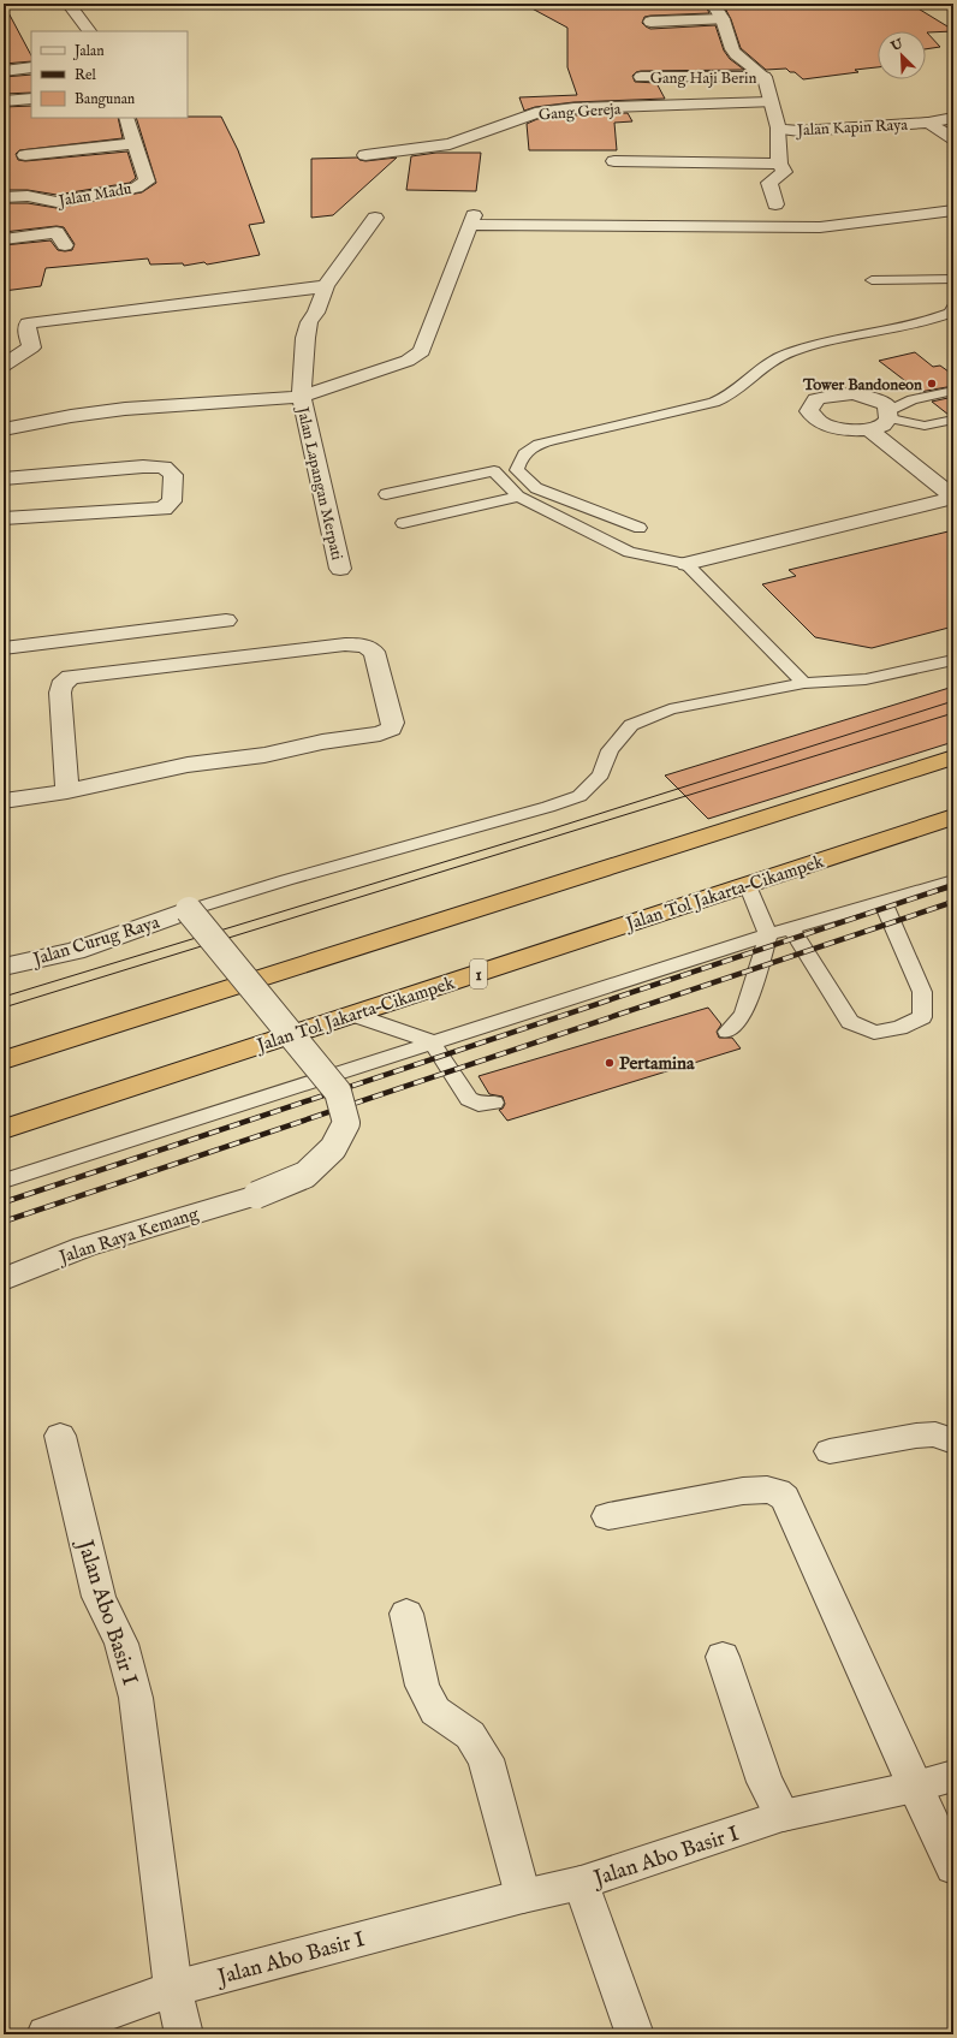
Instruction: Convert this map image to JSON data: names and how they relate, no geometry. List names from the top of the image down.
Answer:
{
  "streets": {
    "highway": ["Jalan Tol Jakarta–Cikampek", "1"],
    "street": [
      "Gang Haji Berin",
      "Gang Gereja",
      "Jalan Kapin Raya",
      "Jalan Madu",
      "Jalan Lapangan Merpati",
      "Jalan Curug Raya",
      "Jalan Raya Kemang",
      "Jalan Abo Basir I"
    ]
  },
  "crossings": [
    ["Gang Haji Berin", "Jalan Kapin Raya"],
    ["Gang Gereja", "Jalan Kapin Raya"],
    ["Jalan Curug Raya", "Jalan Raya Kemang"]
  ],
  "places": ["Tower Bandoneon", "Pertamina"],
  "legend": ["Jalan", "Rel", "Bangunan"],
  "north": "top left"
}
